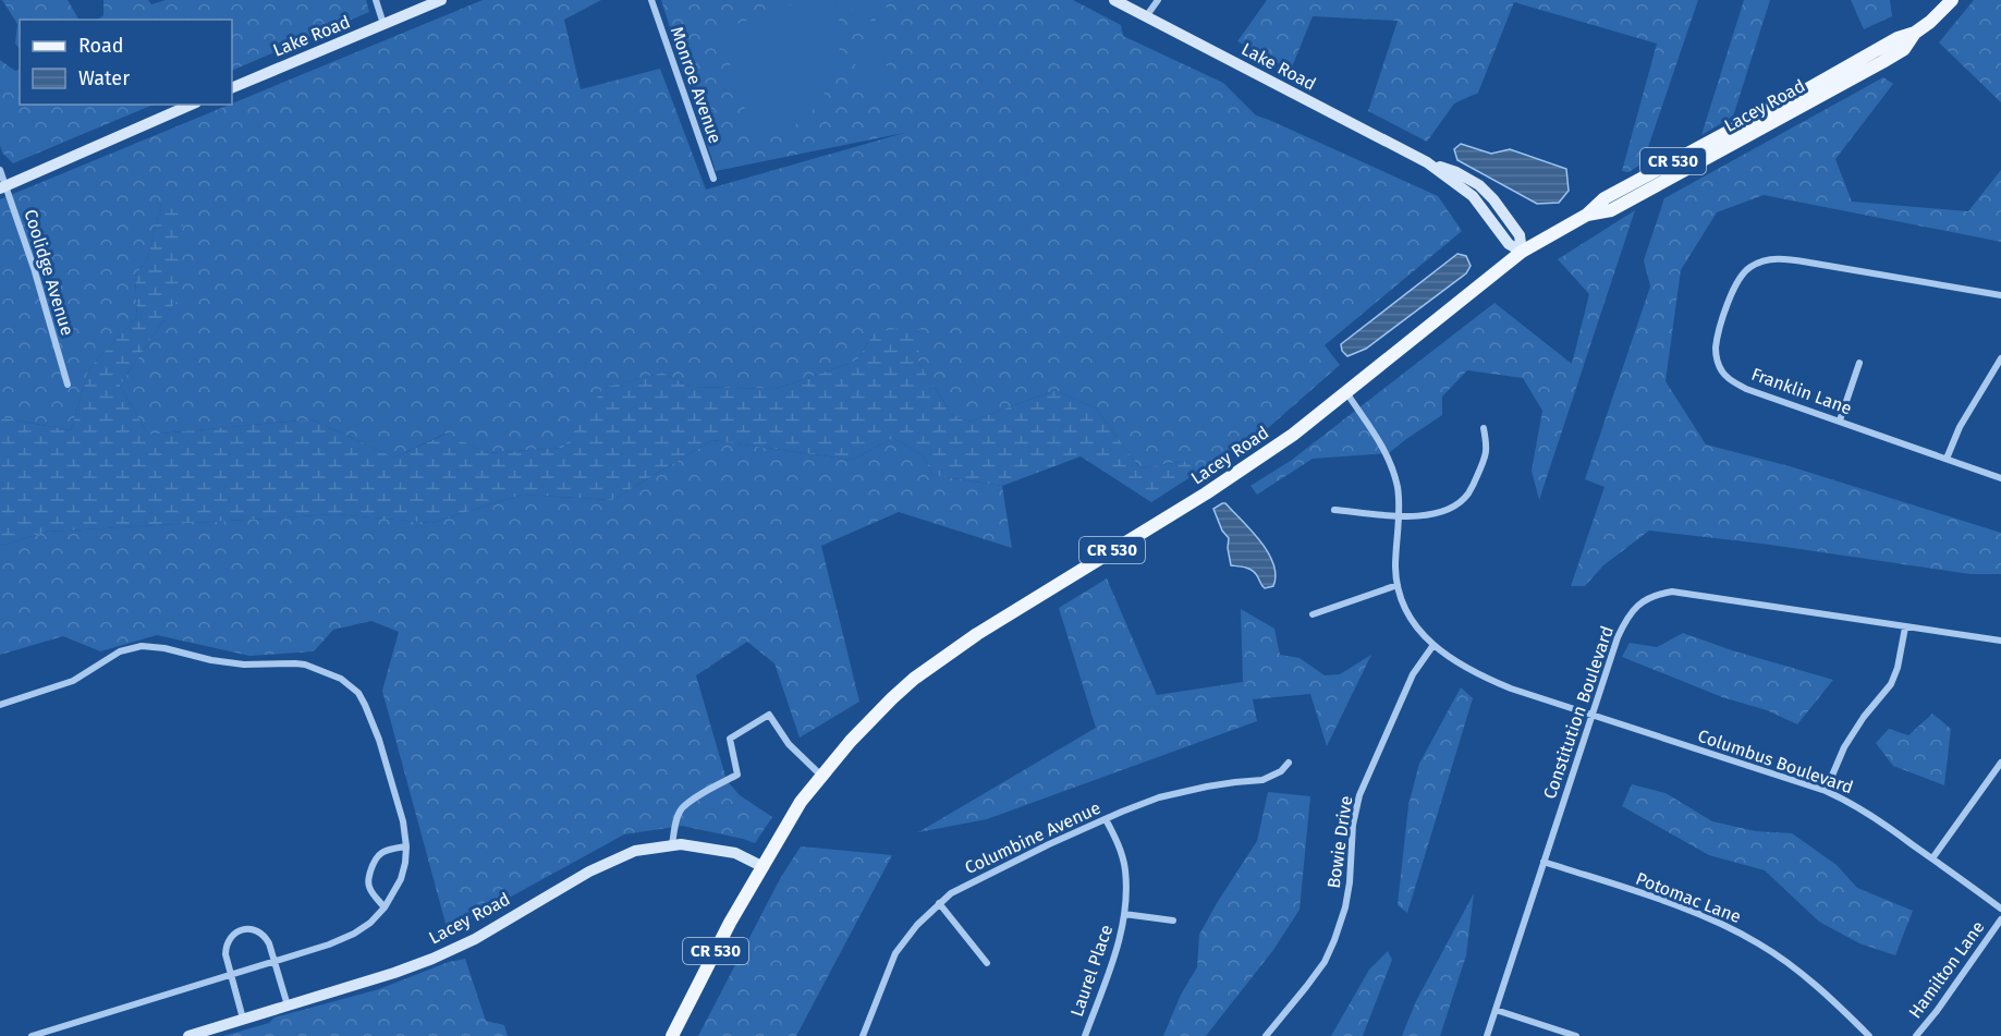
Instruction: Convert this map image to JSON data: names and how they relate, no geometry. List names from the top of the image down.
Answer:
{
  "streets": {
    "main road": ["Lacey Road", "CR 530"],
    "street": [
      "Lake Road",
      "Monroe Avenue",
      "Coolidge Avenue",
      "Franklin Lane",
      "Constitution Boulevard",
      "Columbus Boulevard",
      "Columbine Avenue",
      "Bowie Drive",
      "Potomac Lane",
      "Hamilton Lane",
      "Laurel Place"
    ]
  },
  "crossings": [
    ["Lake Road", "Lacey Road"],
    ["Lacey Road", "CR 530"],
    ["Lacey Road", "Columbus Boulevard"],
    ["Constitution Boulevard", "Columbus Boulevard"],
    ["Constitution Boulevard", "Potomac Lane"],
    ["Columbus Boulevard", "Bowie Drive"],
    ["Columbine Avenue", "Laurel Place"]
  ],
  "legend": ["Road", "Water"]
}
